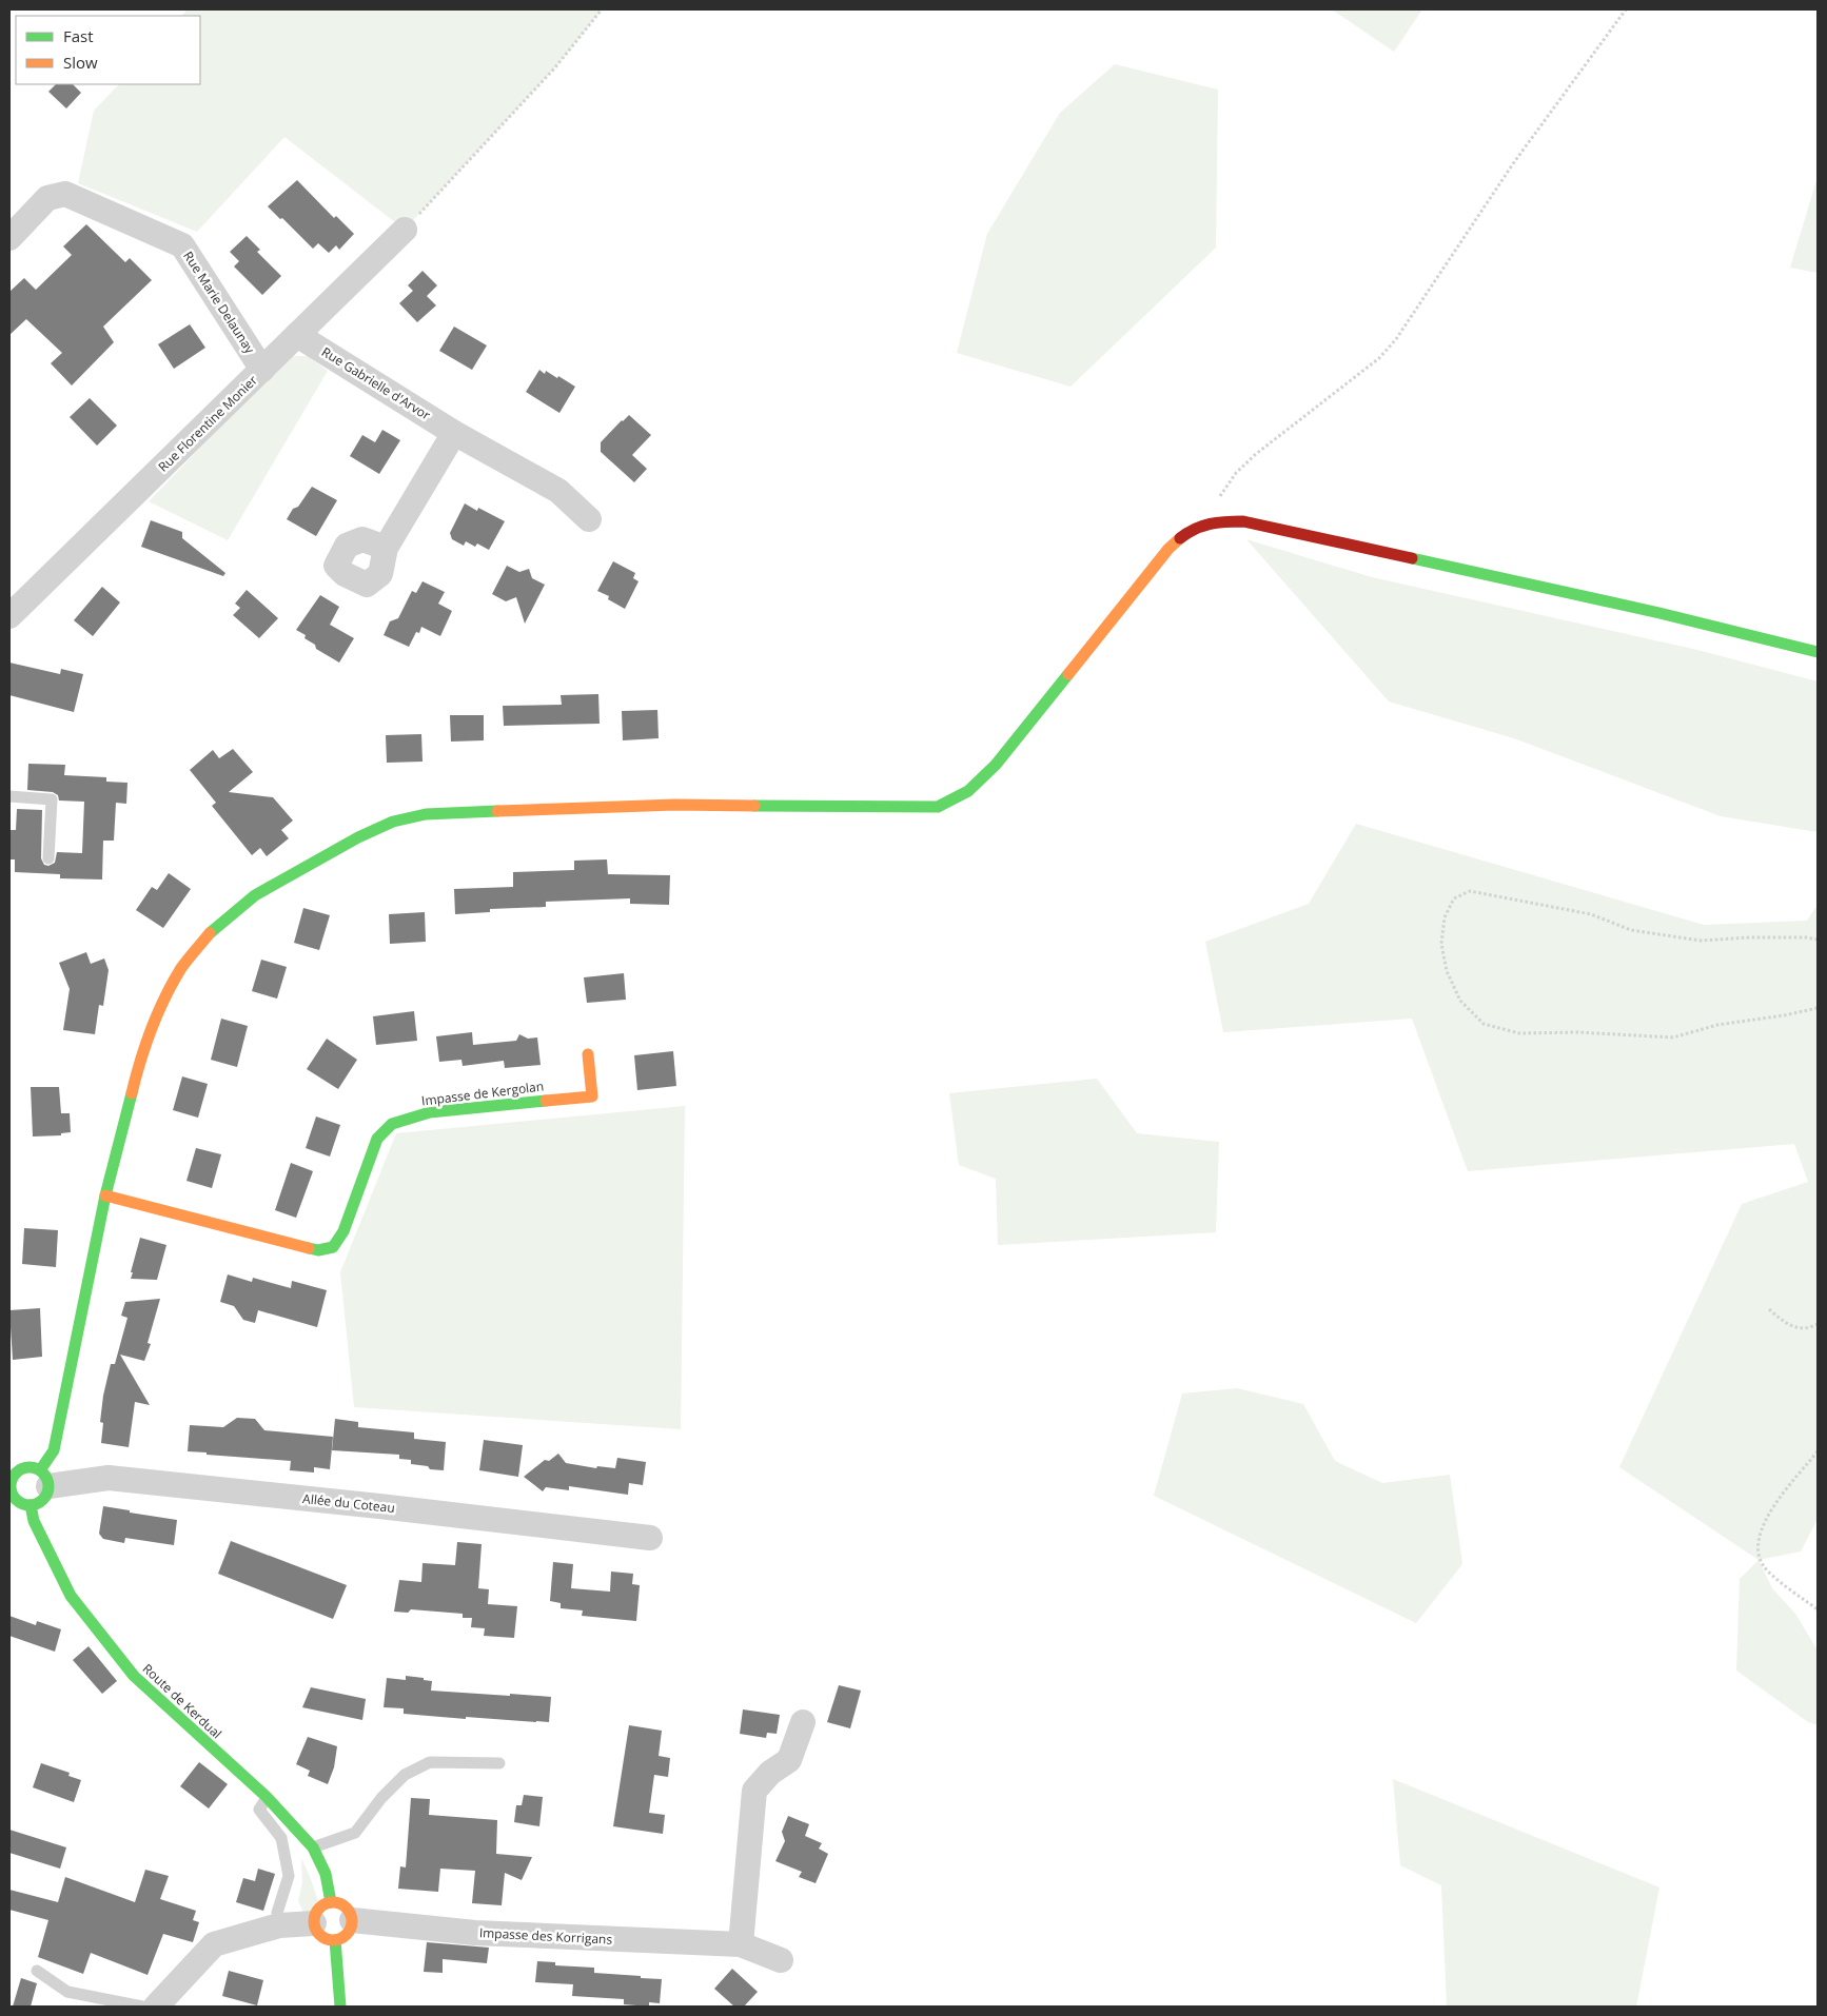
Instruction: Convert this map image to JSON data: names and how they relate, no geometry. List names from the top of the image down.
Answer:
{
  "streets": {
    "street": [
      "Rue Marie Delaunay",
      "Rue Gabrielle d'Arvor",
      "Rue Florentine Monier",
      "Impasse de Kergolan",
      "Allée du Coteau",
      "Route de Kerdual",
      "Impasse des Korrigans"
    ]
  },
  "crossings": [
    ["Rue Marie Delaunay", "Rue Florentine Monier"],
    ["Rue Gabrielle d'Arvor", "Rue Florentine Monier"],
    ["Allée du Coteau", "Route de Kerdual"],
    ["Route de Kerdual", "Impasse des Korrigans"]
  ],
  "legend": ["Fast", "Slow"]
}
